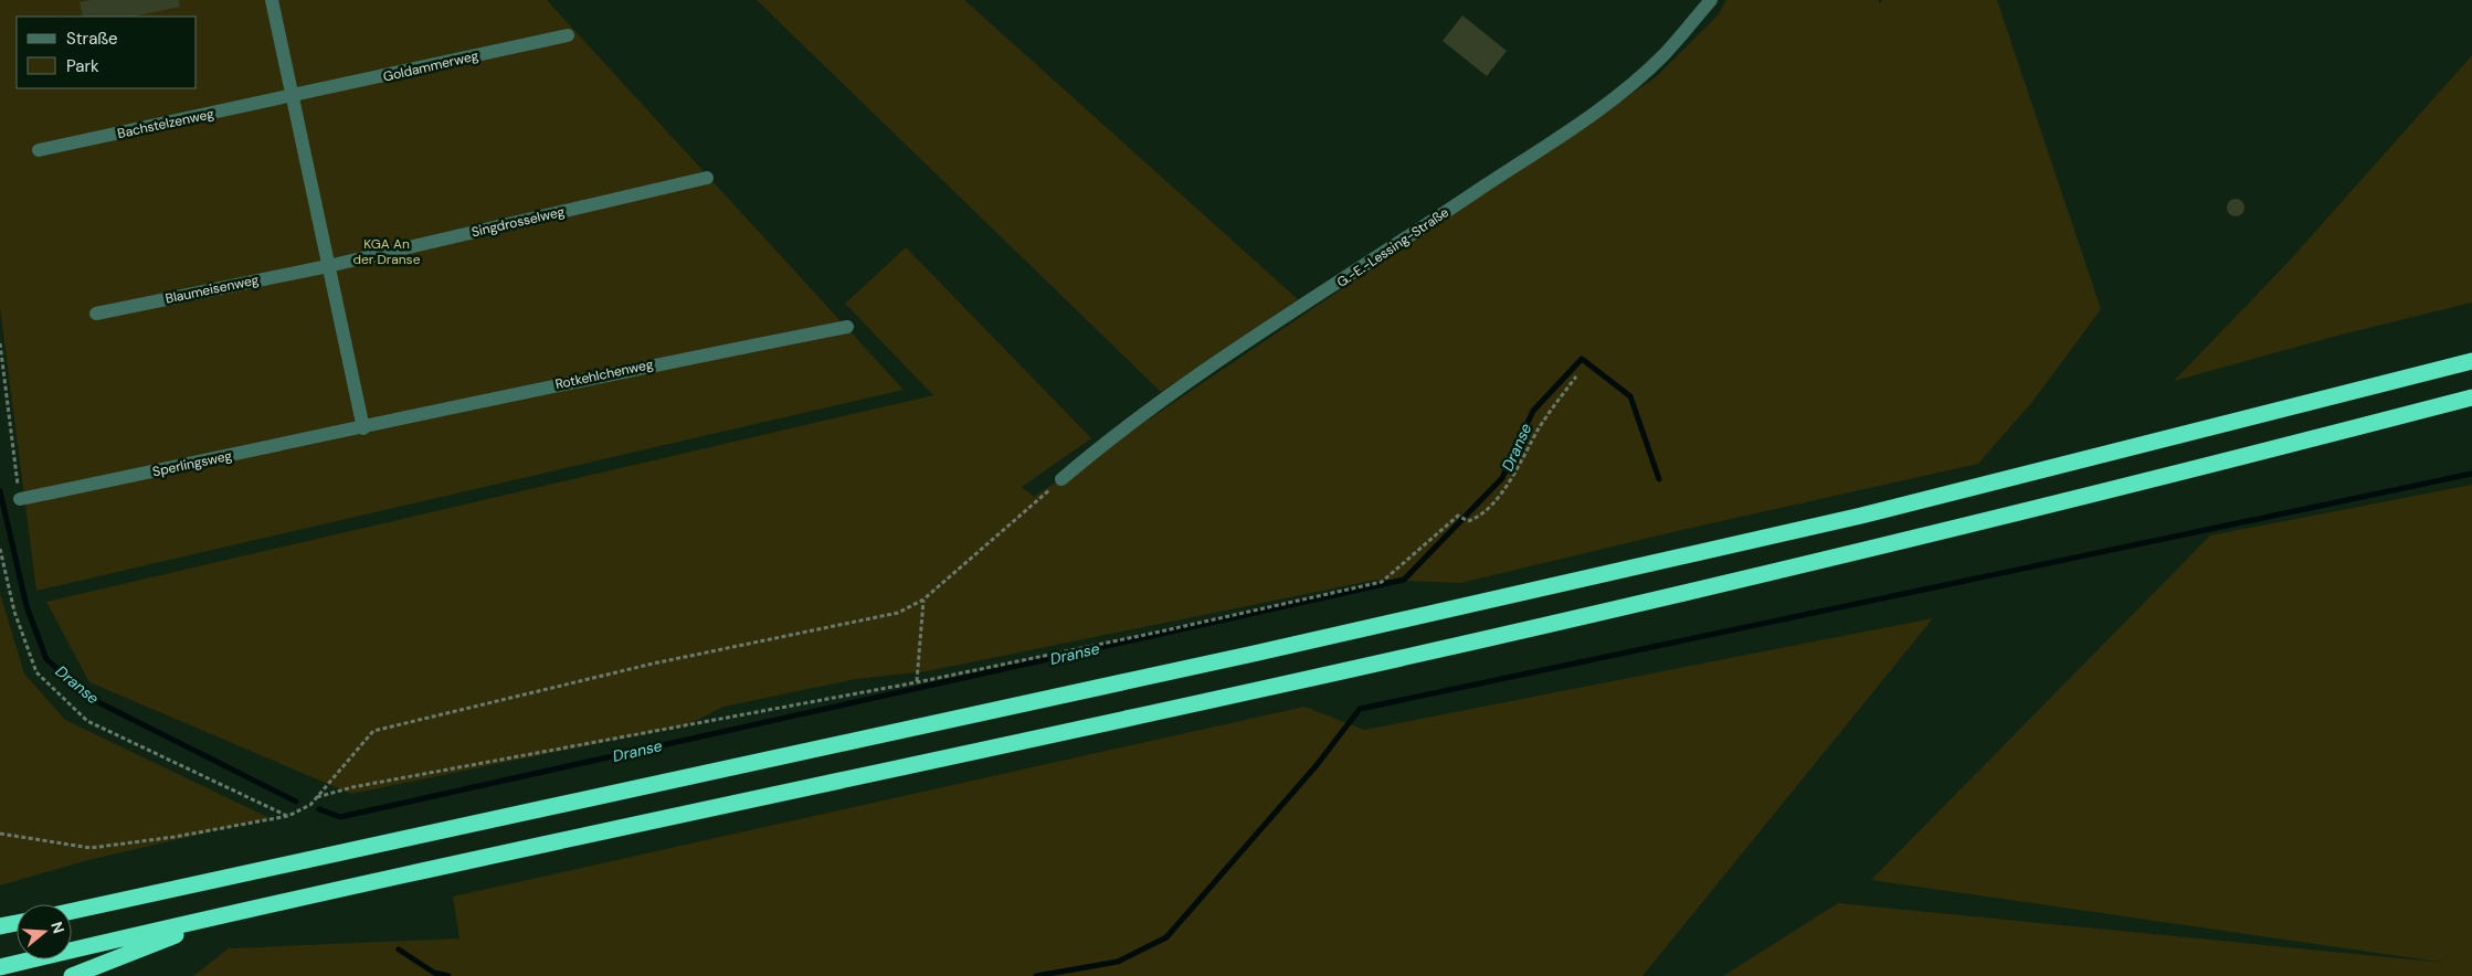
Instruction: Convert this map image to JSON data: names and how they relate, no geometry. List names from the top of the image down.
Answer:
{
  "streets": {
    "street": [
      "Goldammerweg",
      "Bachstelzenweg",
      "Singdrosselweg",
      "G.-E.-Lessing-Straße",
      "Blaumeisenweg",
      "Rotkehlchenweg",
      "Sperlingsweg"
    ]
  },
  "crossings": [
    ["Goldammerweg", "Bachstelzenweg"],
    ["Singdrosselweg", "Blaumeisenweg"],
    ["Rotkehlchenweg", "Sperlingsweg"]
  ],
  "water": ["Dranse"],
  "parks": ["KGA An der Dranse"],
  "legend": ["Straße", "Park"],
  "north": "right"
}
